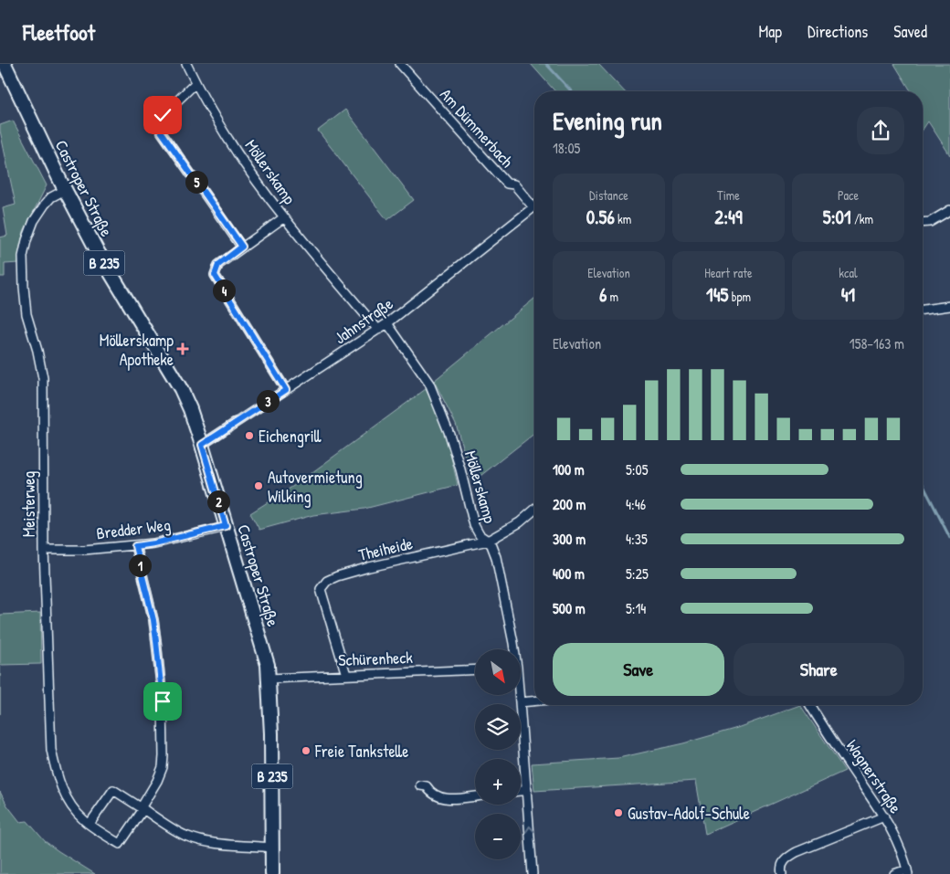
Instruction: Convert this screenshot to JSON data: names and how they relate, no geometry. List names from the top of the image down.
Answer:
{
  "streets": {
    "main road": ["Castroper Straße", "B 235"],
    "street": [
      "Am Dümmerbach",
      "Möllerskamp",
      "Jahnstraße",
      "Meisterweg",
      "Bredder Weg",
      "Theiheide",
      "Schürenheck",
      "Wagnerstraße"
    ]
  },
  "crossings": [
    ["Am Dümmerbach", "Jahnstraße"],
    ["Möllerskamp", "Jahnstraße"],
    ["Möllerskamp", "Theiheide"],
    ["Castroper Straße", "Jahnstraße"],
    ["Castroper Straße", "Meisterweg"],
    ["Castroper Straße", "Bredder Weg"],
    ["Castroper Straße", "Schürenheck"],
    ["Meisterweg", "Bredder Weg"],
    ["Theiheide", "Schürenheck"]
  ],
  "places": {
    "health": ["Möllerskamp Apotheke"],
    "other": [
      "Eichengrill",
      "Autovermietung Wilking",
      "Freie Tankstelle",
      "Gustav-Adolf-Schule"
    ]
  },
  "north": "bottom right",
  "page": {
    "header": "Fleetfoot",
    "nav": ["Map", "Directions", "Saved"],
    "heading": ["Evening run", "18:05"],
    "stats": [
      ["Distance", "0.56 km"],
      ["Time", "2:49"],
      ["Pace", "5:01 /km"],
      ["Elevation", "6 m"],
      ["Heart rate", "145 bpm"],
      ["kcal", "41"]
    ],
    "pins": [
      "5",
      "4",
      "3",
      "2",
      "1"
    ],
    "chart": ["Elevation", "158–163 m"],
    "list": [
      {
        "name": "100 m",
        "note": "5:05"
      },
      {
        "name": "200 m",
        "note": "4:46"
      },
      {
        "name": "300 m",
        "note": "4:35"
      },
      {
        "name": "400 m",
        "note": "5:25"
      },
      {
        "name": "500 m",
        "note": "5:14"
      }
    ],
    "buttons": ["Save", "Share"],
    "map_buttons": ["+", "−"]
  }
}
